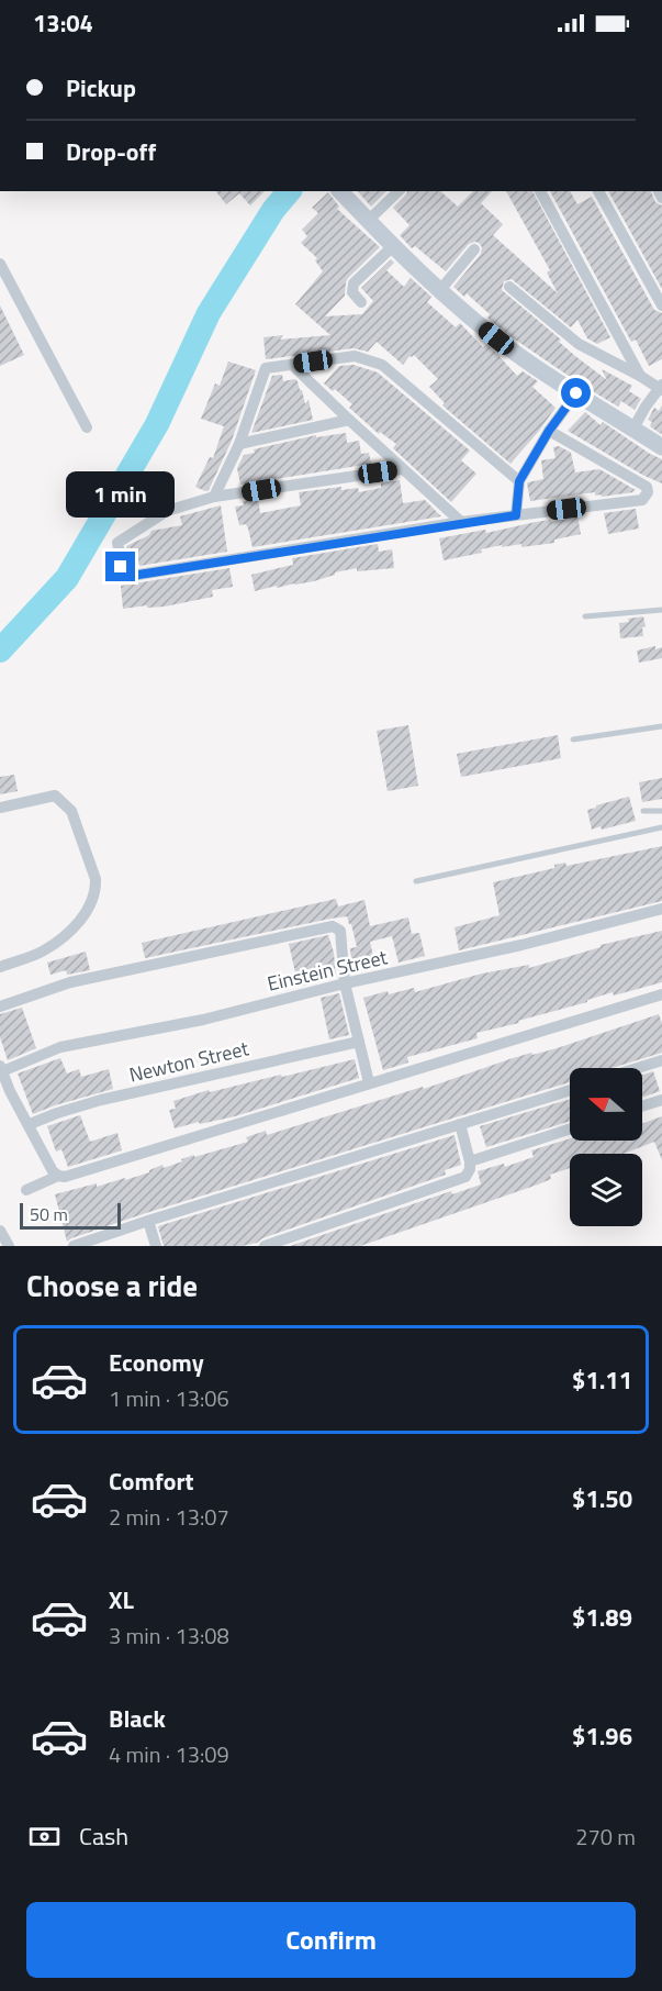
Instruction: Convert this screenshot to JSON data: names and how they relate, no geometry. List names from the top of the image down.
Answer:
{
  "streets": {
    "street": ["Einstein Street", "Newton Street"]
  },
  "scale_bar": "50 m",
  "north": "left",
  "page": {
    "status": "13:04",
    "banner": ["Pickup", "Drop-off"],
    "bubble": "1 min",
    "scale": "50 m",
    "heading": "Choose a ride",
    "list": [
      {
        "name": "Economy",
        "note": "1 min · 13:06",
        "value": "$1.11"
      },
      {
        "name": "Comfort",
        "note": "2 min · 13:07",
        "value": "$1.50"
      },
      {
        "name": "XL",
        "note": "3 min · 13:08",
        "value": "$1.89"
      },
      {
        "name": "Black",
        "note": "4 min · 13:09",
        "value": "$1.96"
      }
    ],
    "pay": ["Cash", "270 m"],
    "buttons": "Confirm"
  }
}
